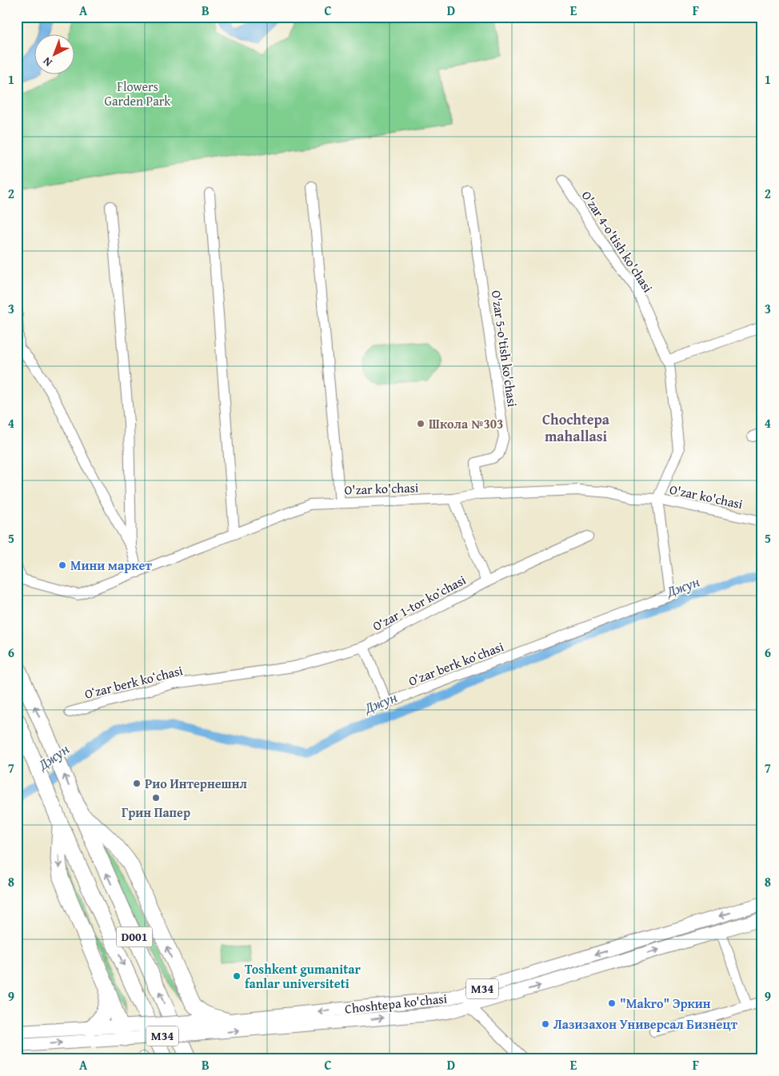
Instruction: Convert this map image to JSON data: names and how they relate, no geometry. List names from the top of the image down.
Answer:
{
  "streets": {
    "highway": ["D001"],
    "main road": ["M34", "Choshtepa ko'chasi"],
    "street": [
      "O'zar 4-o'tish ko'chasi",
      "O'zar 5-o'tish ko'chasi",
      "O'zar ko'chasi",
      "O‘zar 1-tor koʻchasi",
      "Oʻzar berk koʻchasi"
    ]
  },
  "crossings": [
    ["O'zar 4-o'tish ko'chasi", "O'zar ko'chasi"],
    ["O'zar 4-o'tish ko'chasi", "Oʻzar berk koʻchasi"],
    ["O'zar 5-o'tish ko'chasi", "O'zar ko'chasi"],
    ["O'zar ko'chasi", "O‘zar 1-tor koʻchasi"],
    ["O'zar ko'chasi", "Oʻzar berk koʻchasi"],
    ["O‘zar 1-tor koʻchasi", "Oʻzar berk koʻchasi"]
  ],
  "districts": ["Chochtepa mahallasi"],
  "water": ["Джун"],
  "parks": ["Flowers Garden Park"],
  "places": [
    "Школа №303",
    "Мини маркет",
    "Рио Интернешнл",
    "Грин Папер",
    "Toshkent gumanitar fanlar universiteti",
    "\"Makro\" Эркин",
    "Лазизахон Универсал Бизнецт"
  ],
  "north": "bottom left",
  "grid": {
    "columns": [
      "A",
      "B",
      "C",
      "D",
      "E",
      "F"
    ],
    "rows": [
      "1",
      "2",
      "3",
      "4",
      "5",
      "6",
      "7",
      "8",
      "9"
    ]
  }
}
